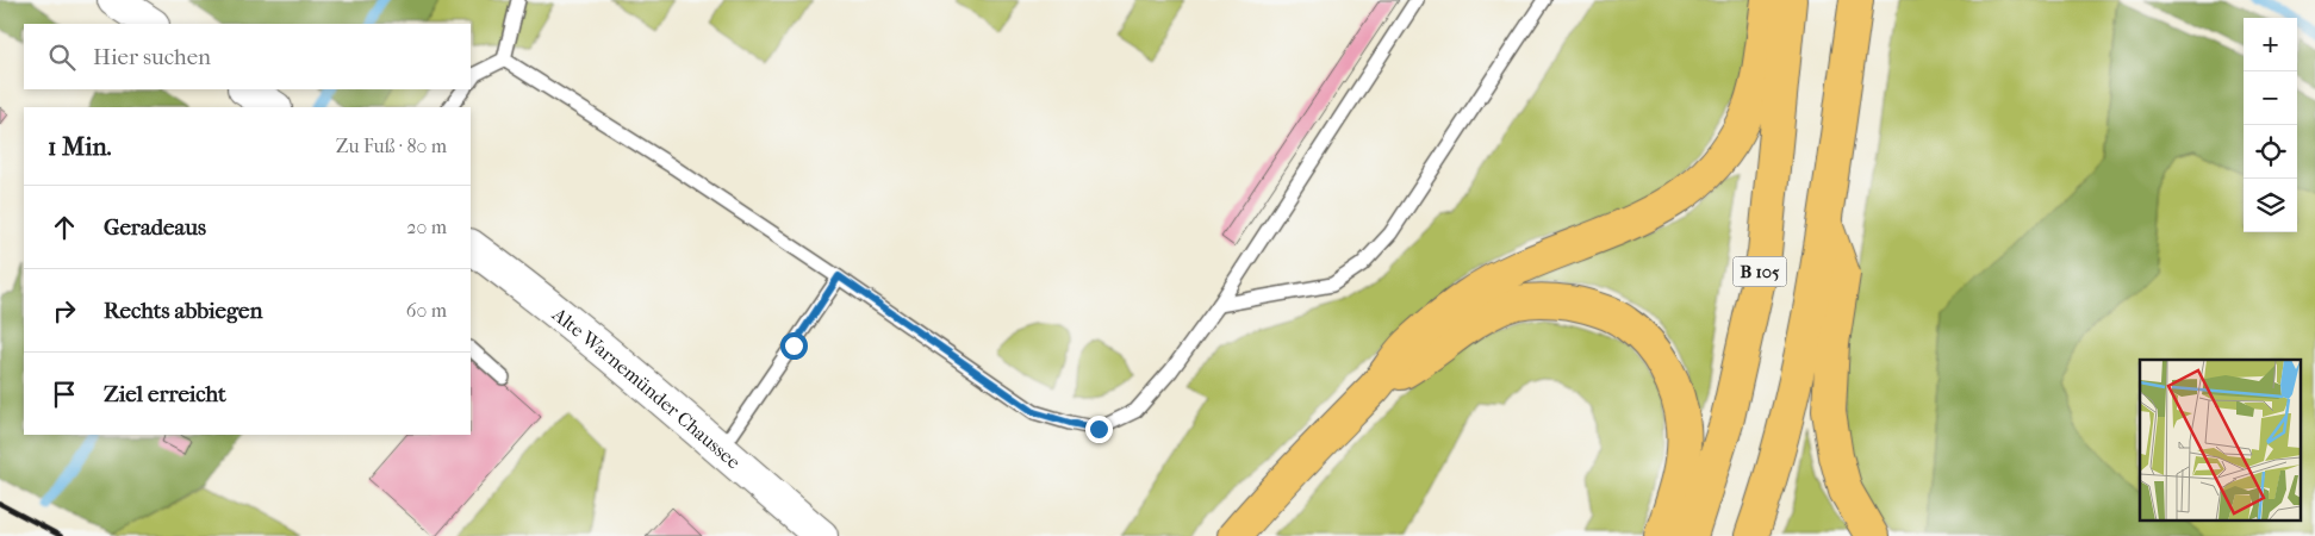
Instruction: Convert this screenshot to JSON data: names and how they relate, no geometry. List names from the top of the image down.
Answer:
{
  "streets": {
    "highway": ["B 105"],
    "street": ["Alte Warnemünder Chaussee"]
  },
  "page": {
    "map_buttons": ["+", "−"],
    "search": "Hier suchen",
    "heading": ["1 Min.", "Zu Fuß · 80 m"],
    "list": [
      ["Geradeaus", "20 m"],
      ["Rechts abbiegen", "60 m"],
      "Ziel erreicht"
    ]
  }
}
